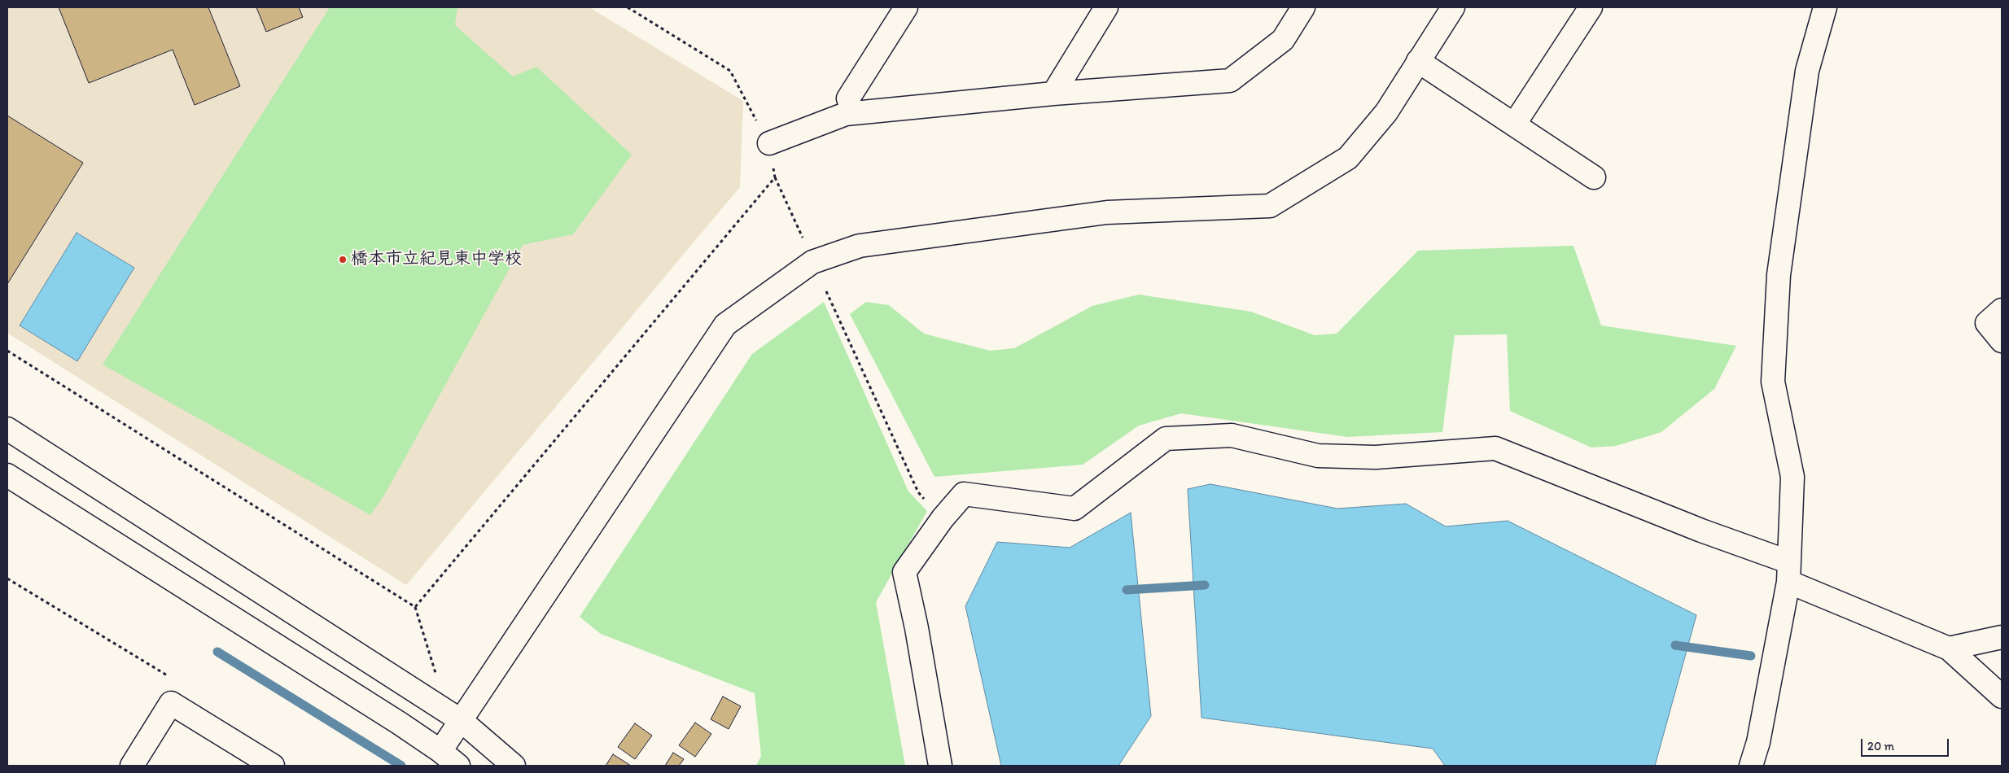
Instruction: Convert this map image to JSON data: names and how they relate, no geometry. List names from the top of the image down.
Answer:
{
  "places": ["橋本市立紀見東中学校"],
  "scale_bar": "20 m"
}
